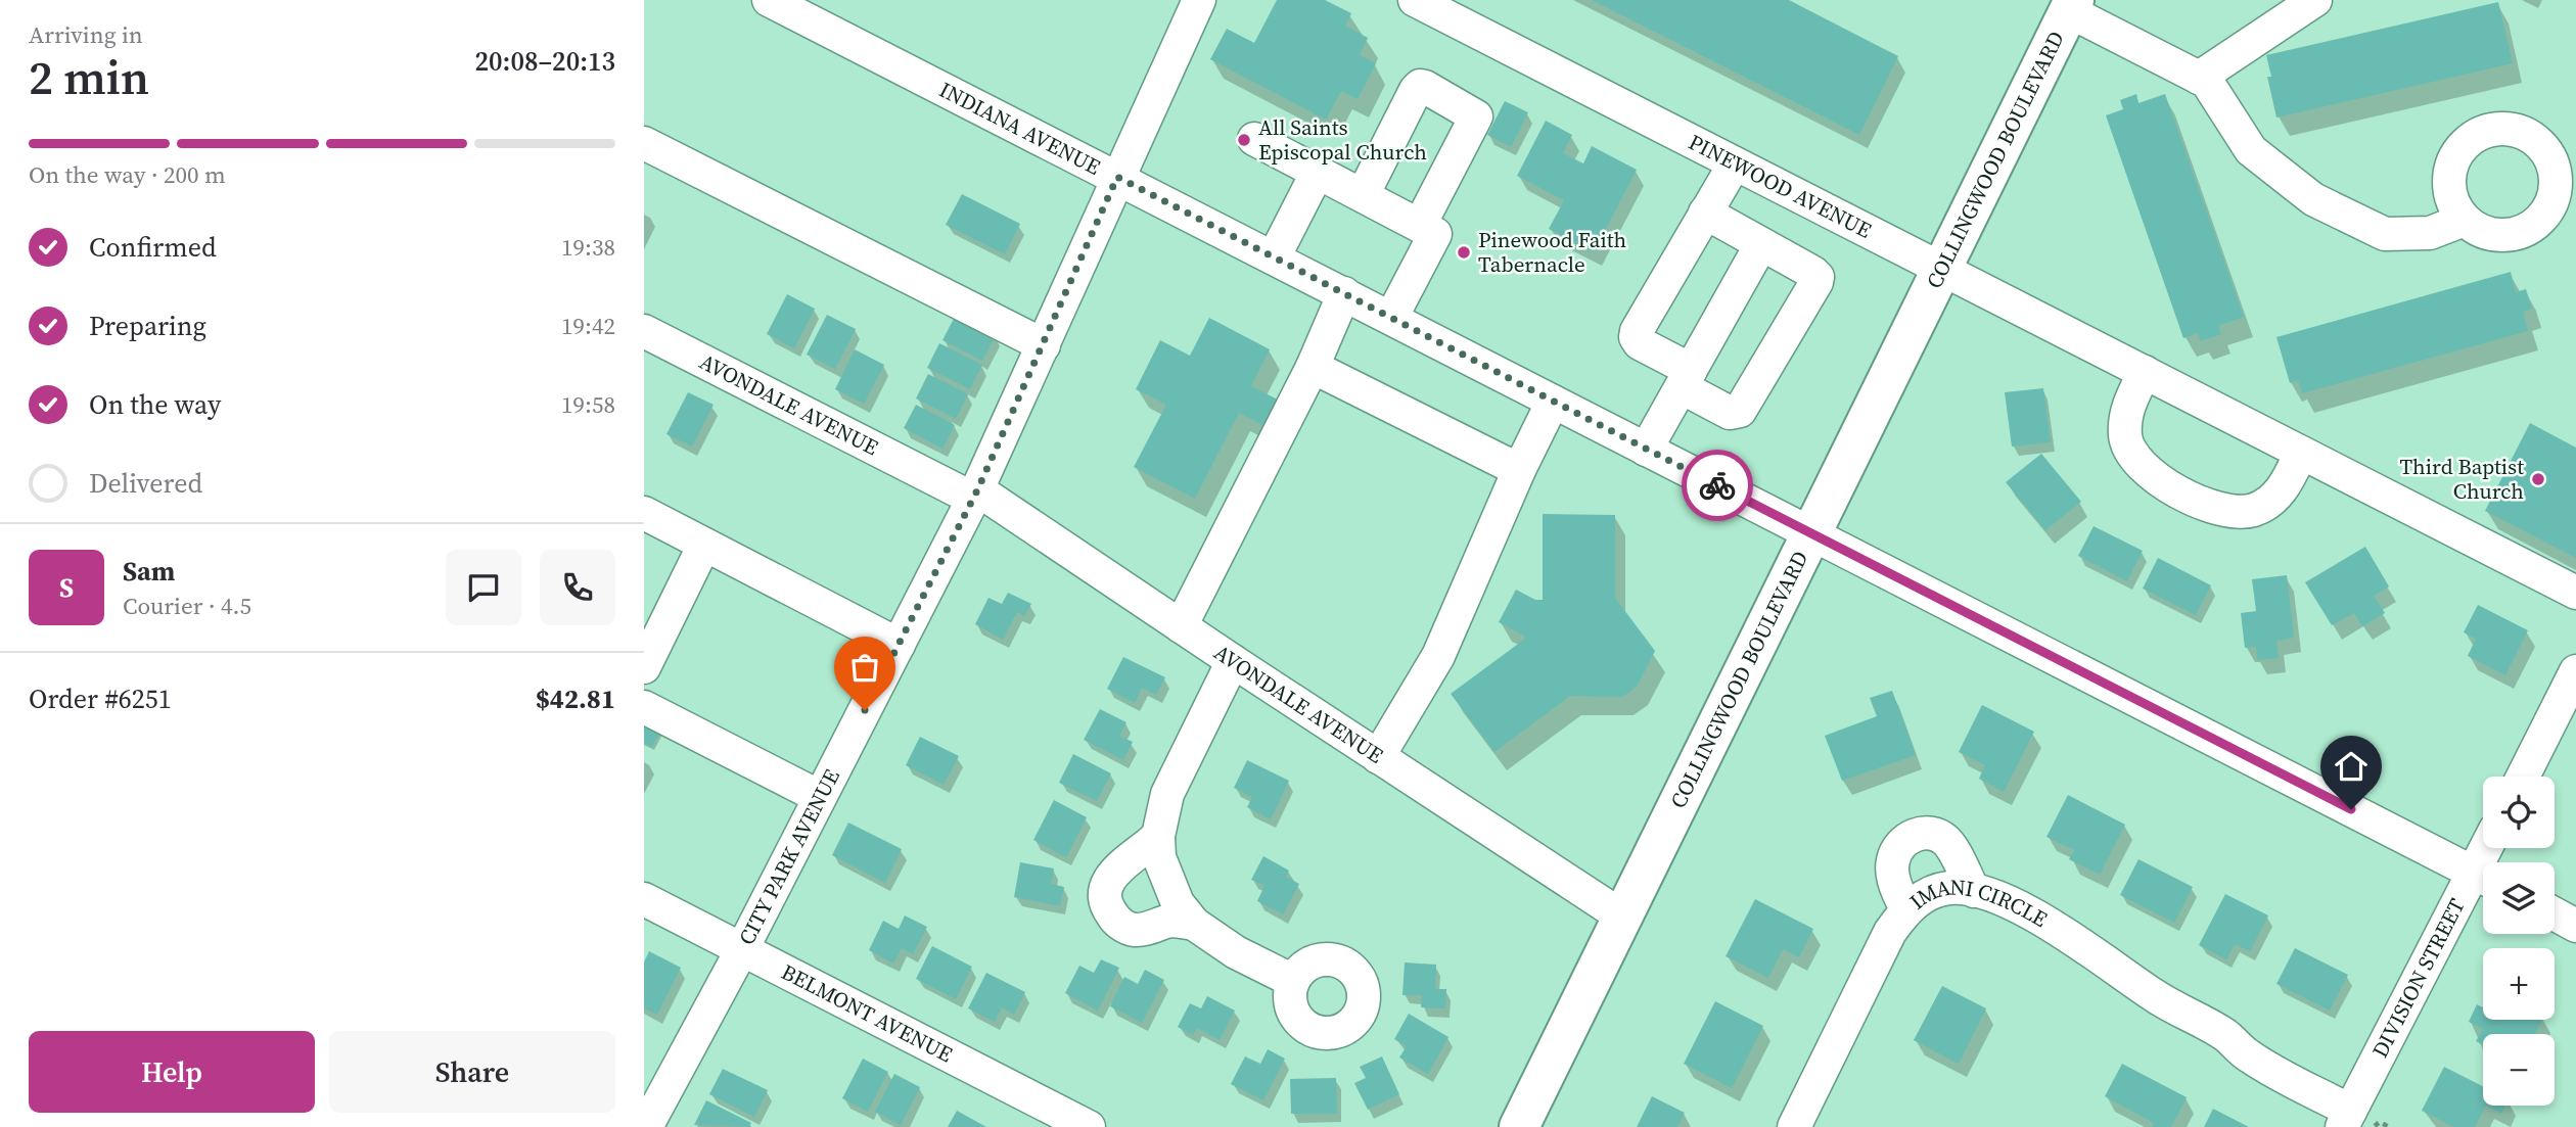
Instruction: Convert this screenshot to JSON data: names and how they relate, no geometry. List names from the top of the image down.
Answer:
{
  "streets": {
    "main road": ["COLLINGWOOD BOULEVARD"],
    "street": [
      "INDIANA AVENUE",
      "PINEWOOD AVENUE",
      "AVONDALE AVENUE",
      "CITY PARK AVENUE",
      "IMANI CIRCLE",
      "DIVISION STREET",
      "BELMONT AVENUE"
    ]
  },
  "crossings": [
    ["INDIANA AVENUE", "COLLINGWOOD BOULEVARD"],
    ["INDIANA AVENUE", "CITY PARK AVENUE"],
    ["COLLINGWOOD BOULEVARD", "PINEWOOD AVENUE"],
    ["COLLINGWOOD BOULEVARD", "AVONDALE AVENUE"],
    ["AVONDALE AVENUE", "CITY PARK AVENUE"],
    ["CITY PARK AVENUE", "BELMONT AVENUE"],
    ["IMANI CIRCLE", "DIVISION STREET"]
  ],
  "places": ["All Saints Episcopal Church", "Pinewood Faith Tabernacle", "Third Baptist Church"],
  "page": {
    "heading": ["2 min", "Arriving in", "20:08–20:13"],
    "panel": [
      "Sam",
      "Courier · 4.5",
      "Order #6251",
      "$42.81"
    ],
    "bar": "On the way · 200 m",
    "list": [
      ["Confirmed", "19:38"],
      ["Preparing", "19:42"],
      ["On the way", "19:58"],
      "Delivered"
    ],
    "round": "S",
    "map_buttons": ["+", "−"],
    "buttons": ["Help", "Share"]
  }
}
